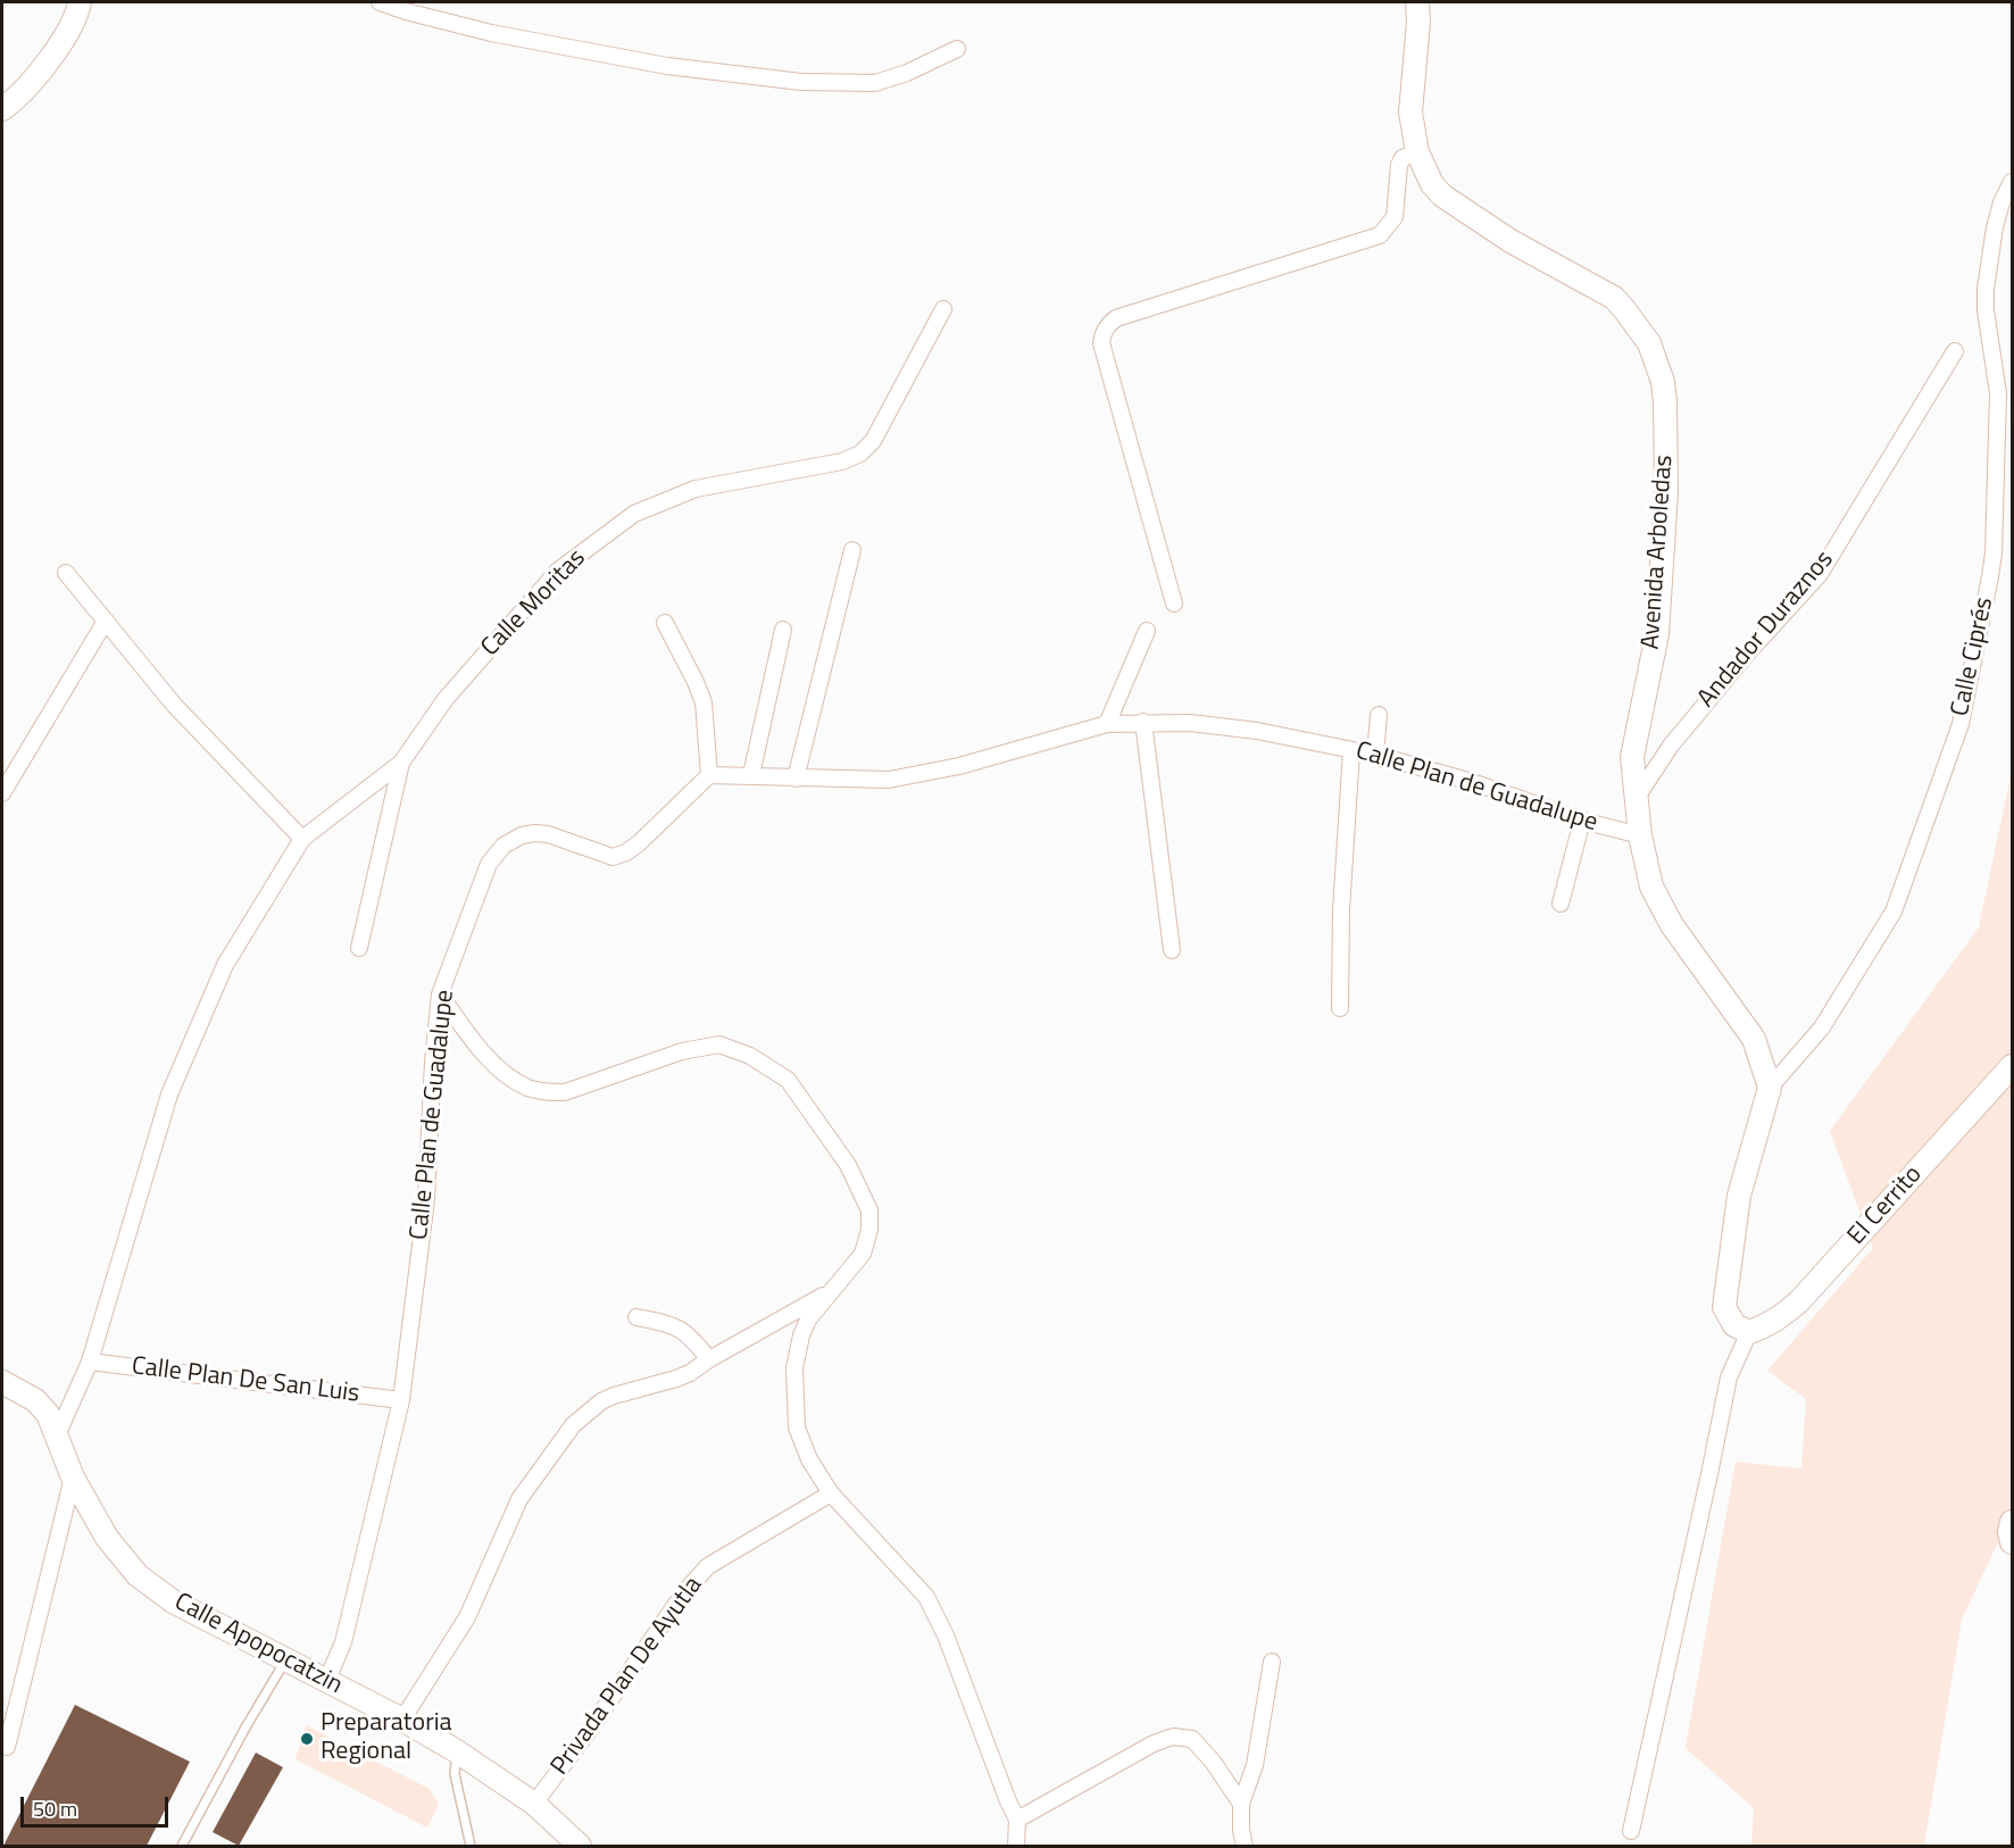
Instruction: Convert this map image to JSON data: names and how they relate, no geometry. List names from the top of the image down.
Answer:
{
  "streets": {
    "main road": ["Avenida Arboledas", "El Cerrito", "Calle Apopocatzin"],
    "street": [
      "Calle Moritas",
      "Andador Duraznos",
      "Calle Ciprés",
      "Calle Plan de Guadalupe",
      "Calle Plan De San Luis",
      "Privada Plan De Ayutla"
    ]
  },
  "crossings": [
    ["Avenida Arboledas", "Andador Duraznos"],
    ["Avenida Arboledas", "Calle Ciprés"],
    ["Avenida Arboledas", "Calle Plan de Guadalupe"],
    ["Calle Plan de Guadalupe", "Calle Plan De San Luis"],
    ["Calle Plan de Guadalupe", "Calle Apopocatzin"],
    ["Calle Apopocatzin", "Privada Plan De Ayutla"]
  ],
  "places": ["Preparatoria Regional"],
  "scale_bar": "50 m"
}
